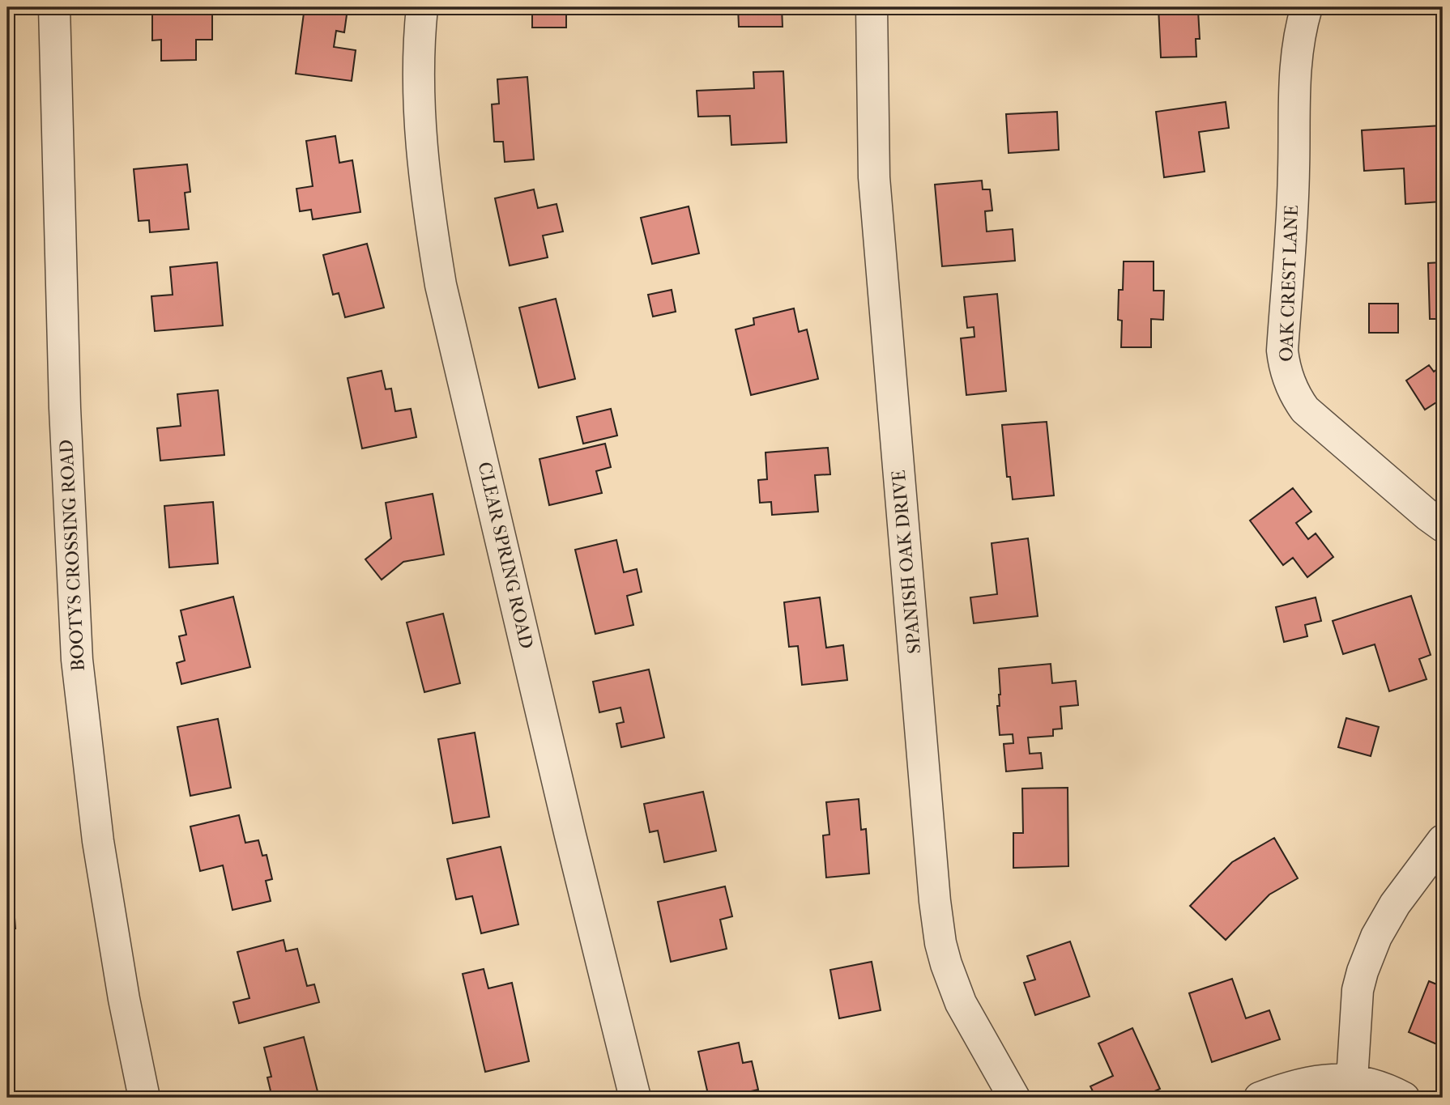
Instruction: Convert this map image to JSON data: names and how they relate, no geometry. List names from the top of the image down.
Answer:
{
  "streets": {
    "street": [
      "OAK CREST LANE",
      "BOOTYS CROSSING ROAD",
      "CLEAR SPRING ROAD",
      "SPANISH OAK DRIVE"
    ]
  }
}
